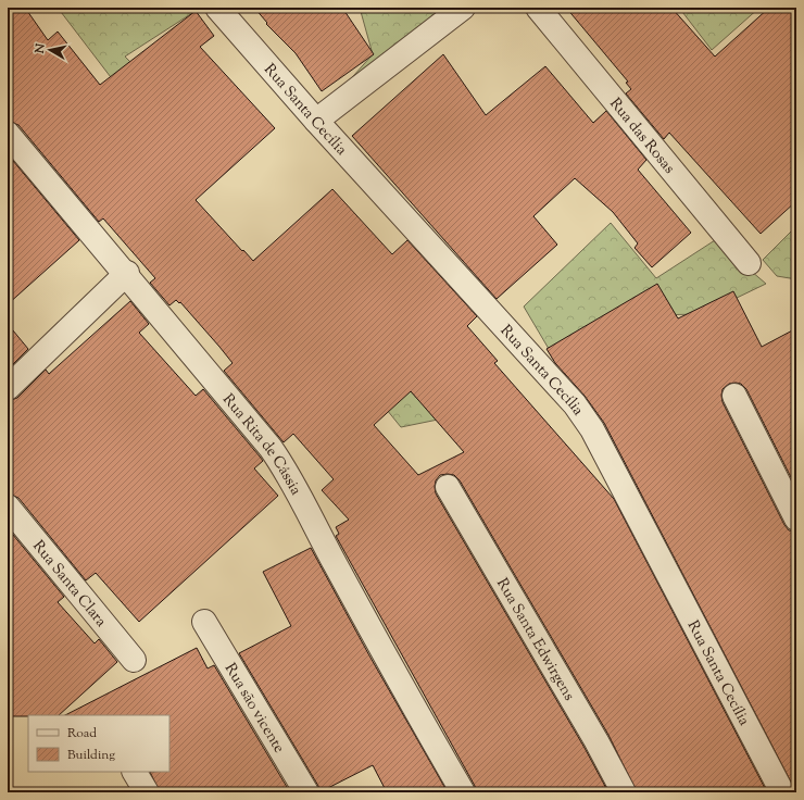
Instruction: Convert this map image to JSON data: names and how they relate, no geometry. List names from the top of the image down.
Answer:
{
  "streets": {
    "street": [
      "Rua Santa Cecília",
      "Rua das Rosas",
      "Rua Rita de Cássia",
      "Rua Santa Clara",
      "Rua Santa Edwirgens",
      "Rua são vicente"
    ]
  },
  "legend": ["Road", "Building"],
  "north": "left"
}
